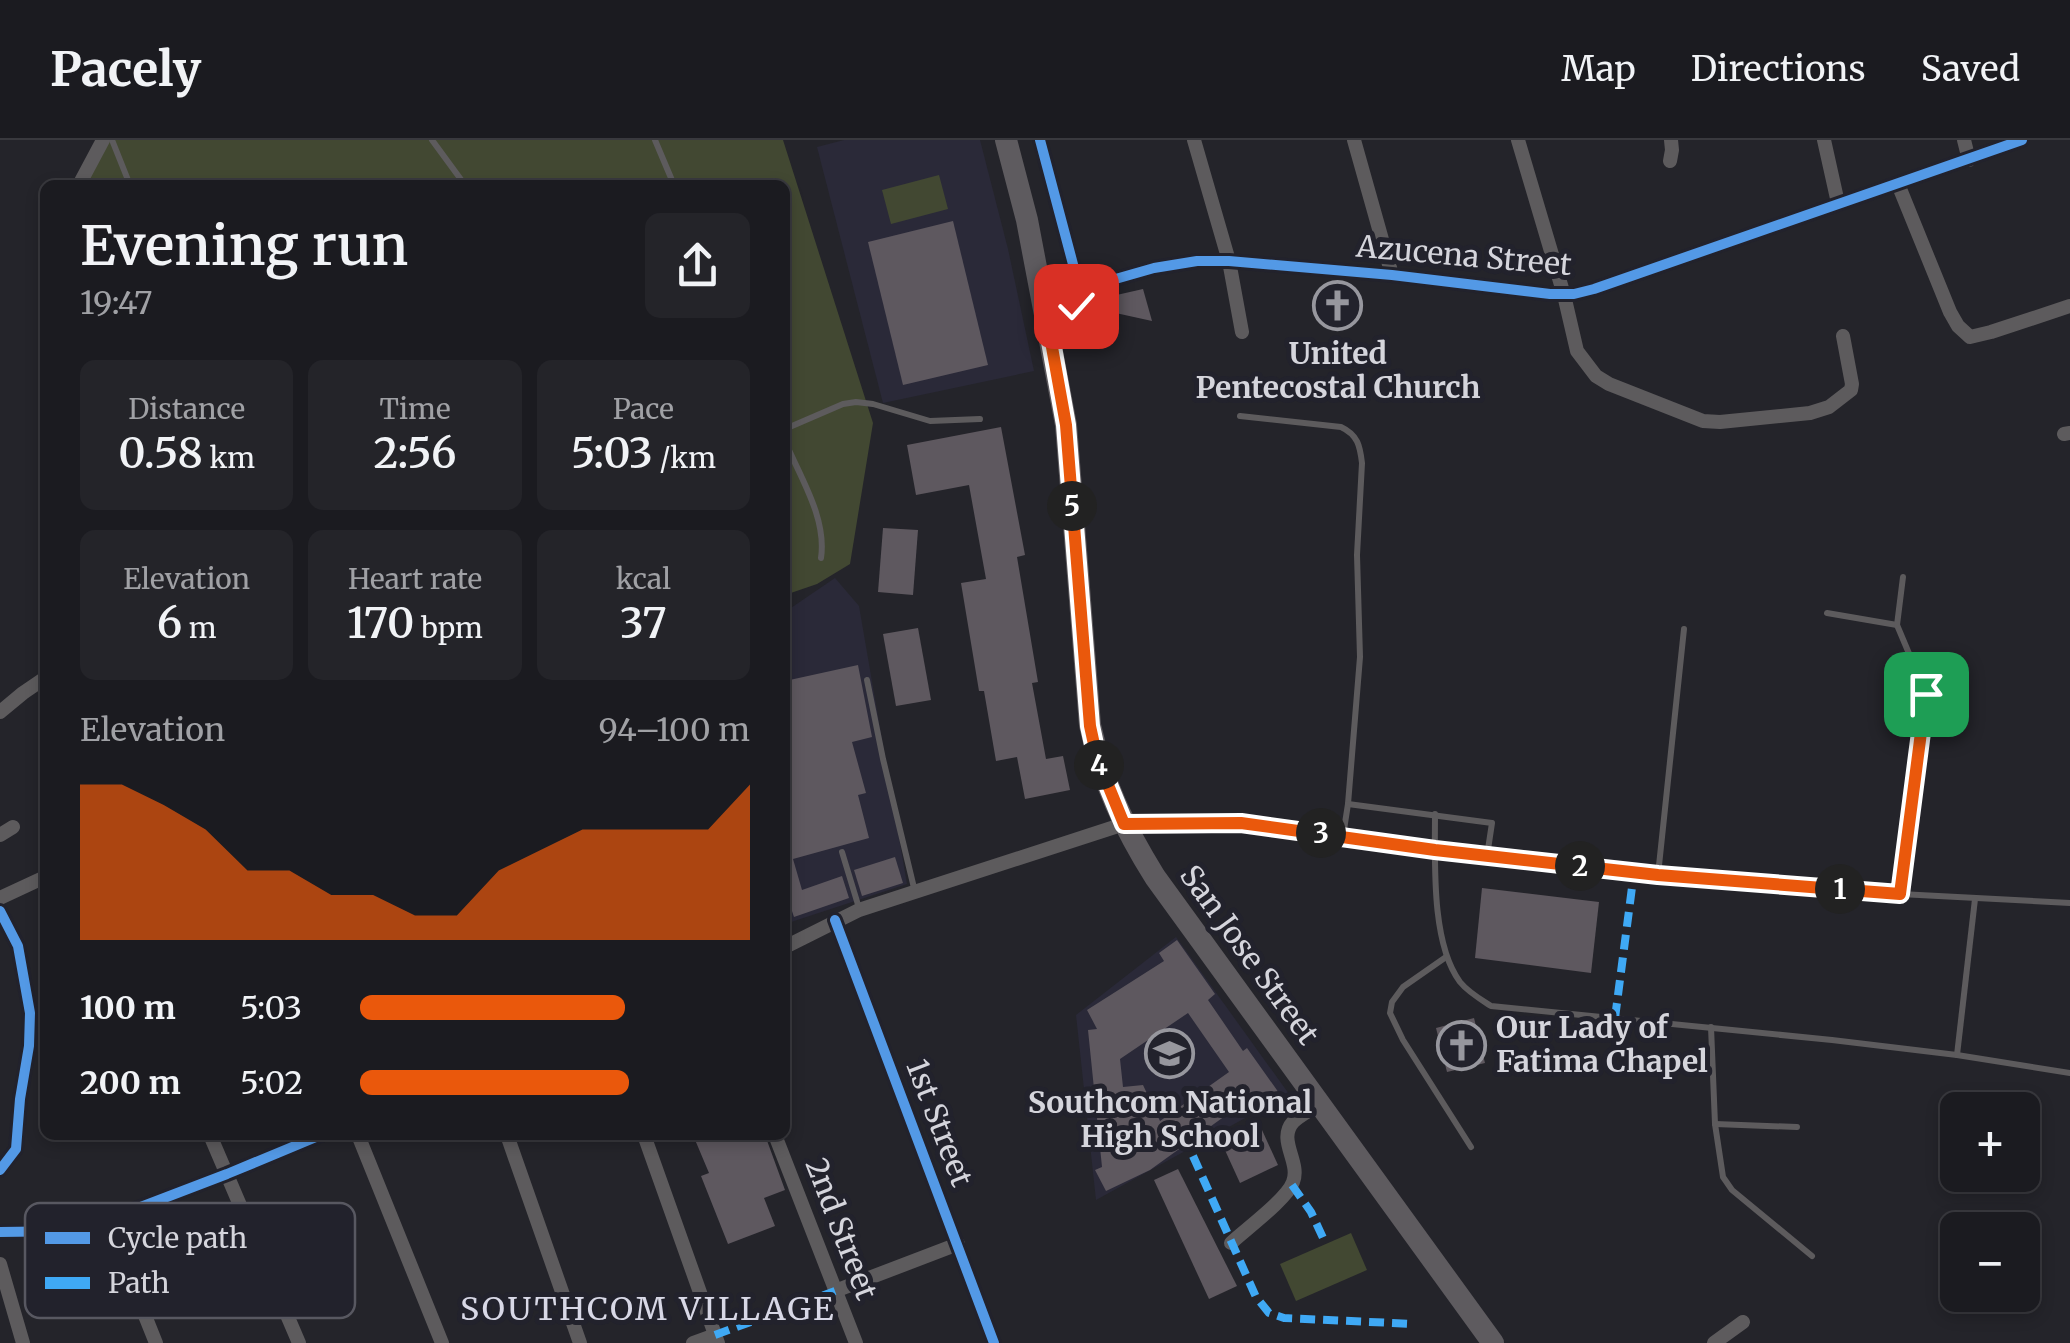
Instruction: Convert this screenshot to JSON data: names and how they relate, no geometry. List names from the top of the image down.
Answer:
{
  "streets": {
    "main road": ["San Jose Street"],
    "street": ["Azucena Street", "1st Street", "2nd Street"]
  },
  "districts": ["SOUTHCOM VILLAGE"],
  "places": {
    "church": ["United Pentecostal Church", "Our Lady of Fatima Chapel"],
    "school or university": ["Southcom National High School"]
  },
  "legend": ["Cycle path", "Path"],
  "page": {
    "header": "Pacely",
    "nav": ["Map", "Directions", "Saved"],
    "heading": ["Evening run", "19:47"],
    "stats": [
      ["Distance", "0.58 km"],
      ["Time", "2:56"],
      ["Pace", "5:03 /km"],
      ["Elevation", "6 m"],
      ["Heart rate", "170 bpm"],
      ["kcal", "37"]
    ],
    "pins": [
      "5",
      "4",
      "3",
      "2",
      "1"
    ],
    "chart": ["Elevation", "94–100 m"],
    "list": [
      {
        "name": "100 m",
        "note": "5:03"
      },
      {
        "name": "200 m",
        "note": "5:02"
      }
    ],
    "map_buttons": ["+", "−"]
  }
}
